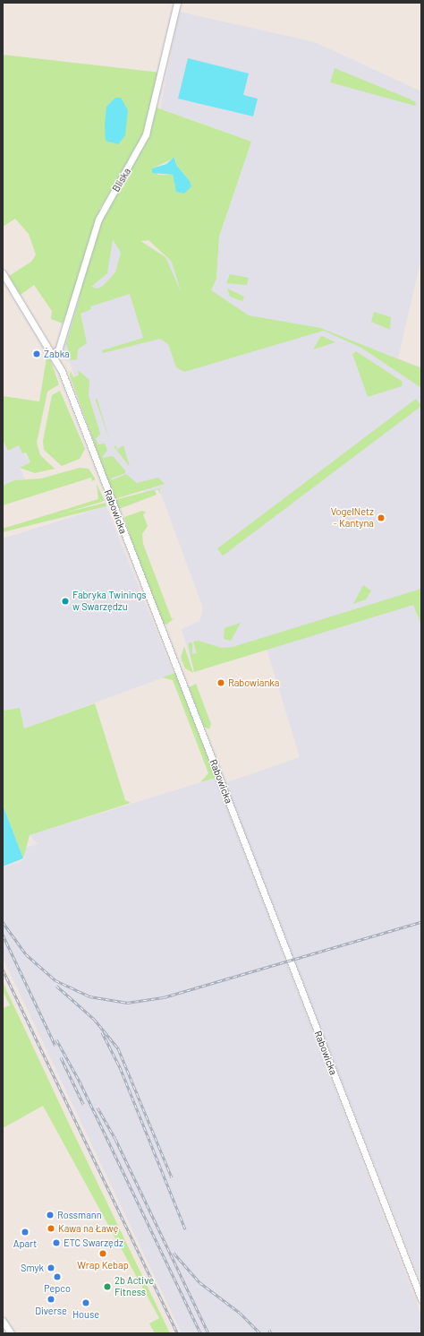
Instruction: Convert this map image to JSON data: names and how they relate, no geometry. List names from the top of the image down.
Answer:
{
  "streets": {
    "street": ["Bliska", "Rabowicka"]
  },
  "crossings": [
    ["Bliska", "Rabowicka"]
  ],
  "places": [
    "Żabka",
    "VogelNetz - Kantyna",
    "Fabryka Twinings w Swarzędzu",
    "Rabowianka",
    "Rossmann",
    "Kawa na Ławę",
    "Apart",
    "ETC Swarzędz",
    "Wrap Kebap",
    "Smyk",
    "Pepco",
    "2b Active Fitness",
    "Diverse",
    "House"
  ]
}
